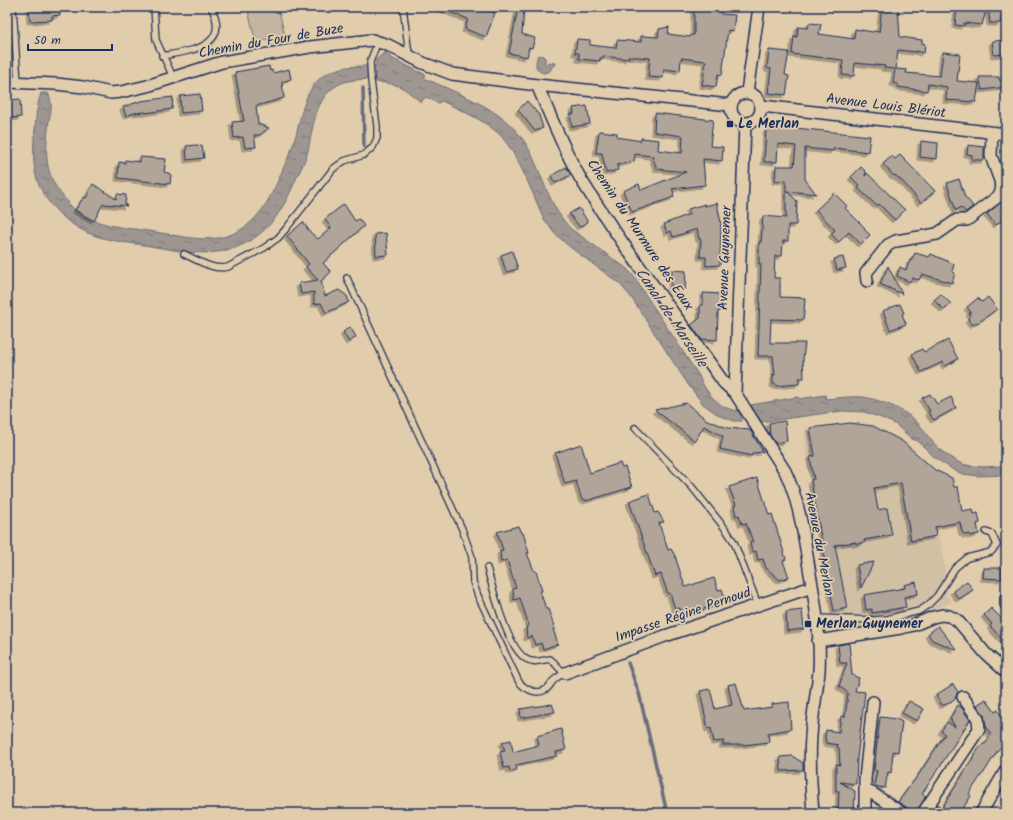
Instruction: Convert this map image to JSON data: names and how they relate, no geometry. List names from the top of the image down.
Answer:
{
  "streets": {
    "street": [
      "Chemin du Four de Buze",
      "Avenue Louis Blériot",
      "Chemin du Murmure des Eaux",
      "Avenue Guynemer",
      "Avenue du Merlan",
      "Impasse Régine Pernoud"
    ]
  },
  "crossings": [
    ["Chemin du Four de Buze", "Chemin du Murmure des Eaux"],
    ["Avenue Louis Blériot", "Avenue Guynemer"],
    ["Chemin du Murmure des Eaux", "Avenue Guynemer"],
    ["Chemin du Murmure des Eaux", "Avenue du Merlan"],
    ["Avenue Guynemer", "Avenue du Merlan"],
    ["Avenue du Merlan", "Impasse Régine Pernoud"]
  ],
  "water": ["Canal de Marseille"],
  "places": {
    "transit": ["Le Merlan", "Merlan Guynemer"]
  },
  "scale_bar": "50 m"
}
